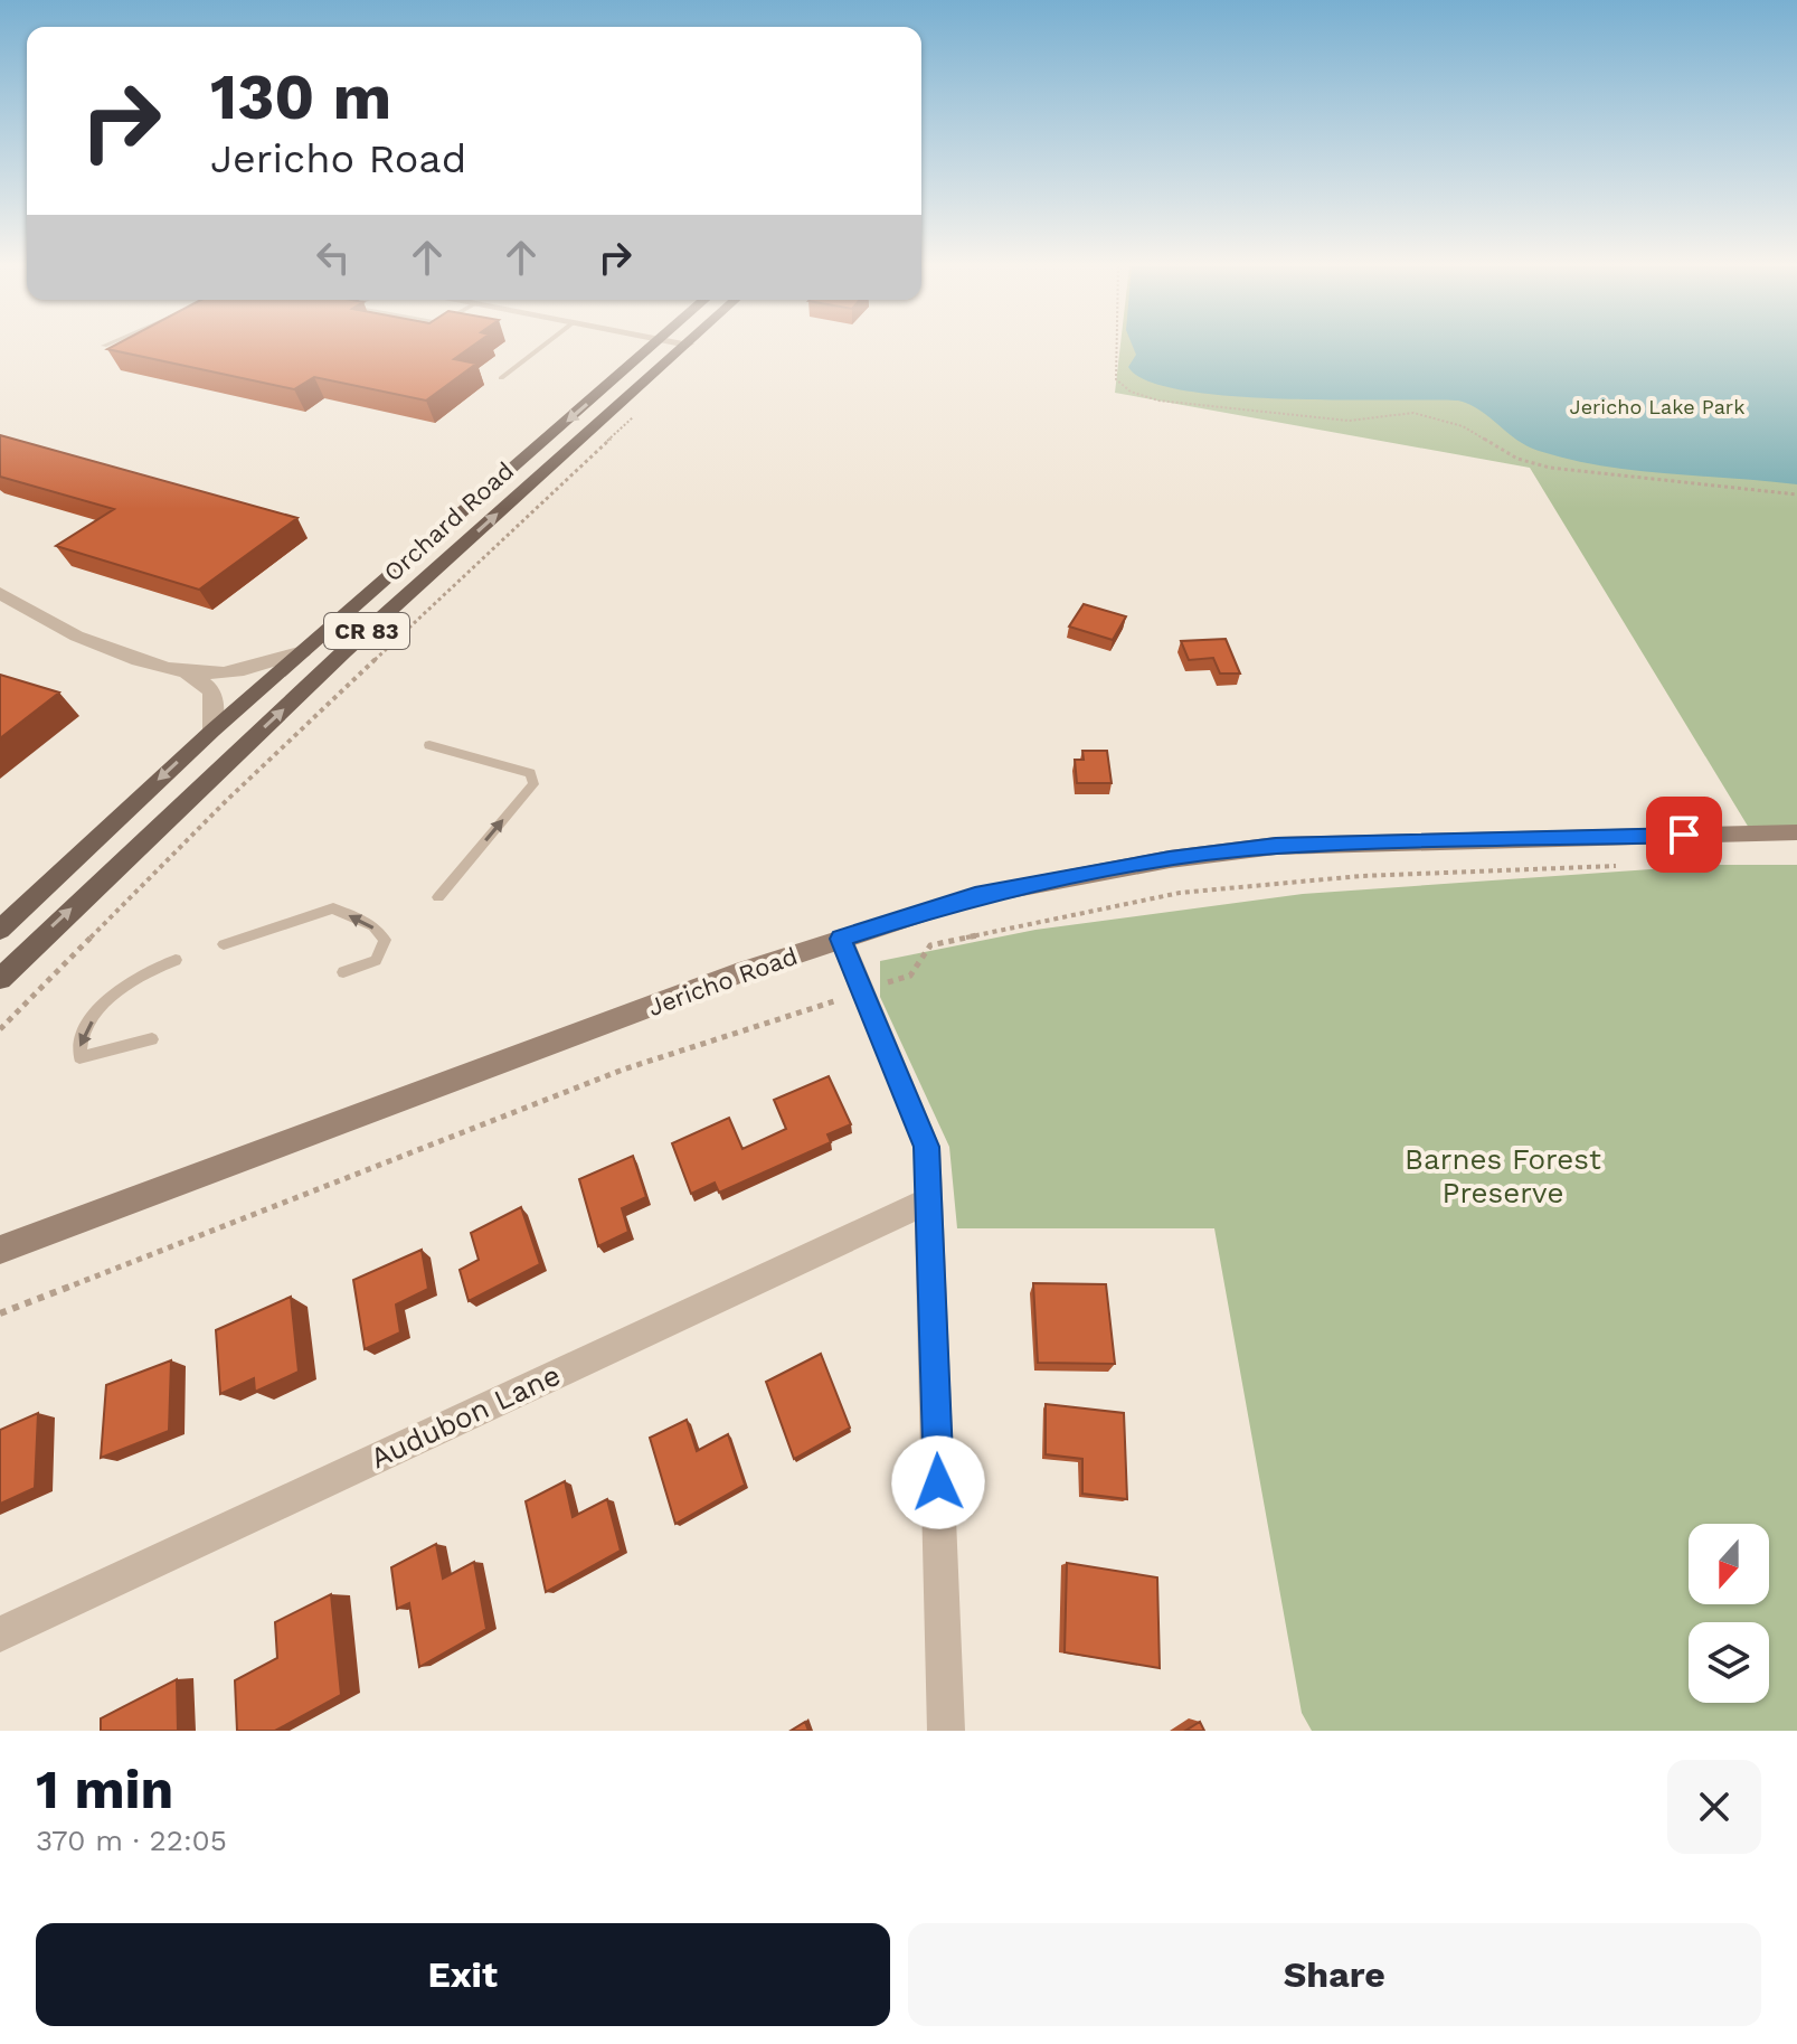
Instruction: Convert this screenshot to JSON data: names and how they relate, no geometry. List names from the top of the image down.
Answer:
{
  "streets": {
    "main road": ["Orchard Road", "CR 83", "Jericho Road"],
    "street": ["Audubon Lane"]
  },
  "parks": ["Jericho Lake Park", "Barnes Forest Preserve"],
  "north": "bottom",
  "page": {
    "turn": ["130 m", "Jericho Road"],
    "heading": ["1 min", "370 m · 22:05"],
    "buttons": ["Exit", "Share"]
  }
}
